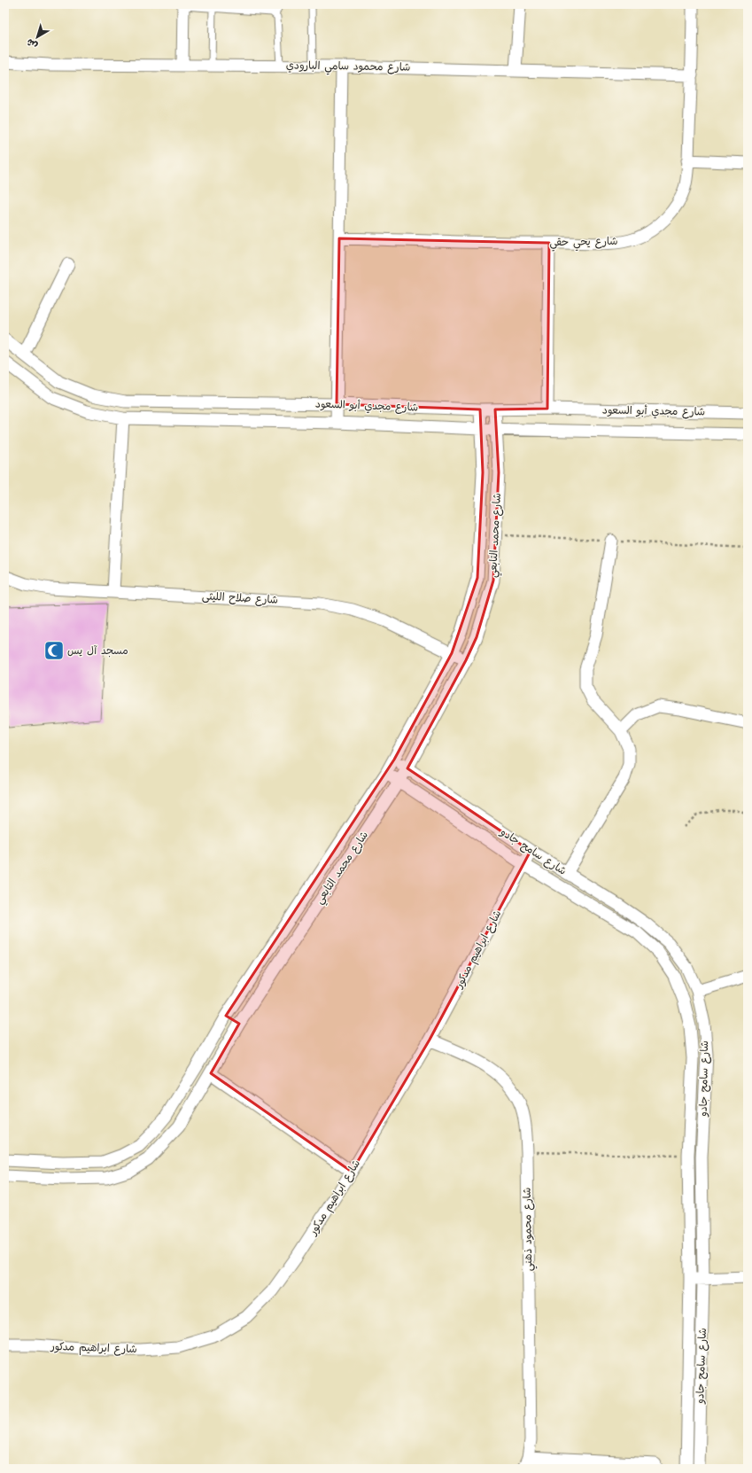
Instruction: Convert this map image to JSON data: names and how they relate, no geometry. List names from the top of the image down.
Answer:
{
  "streets": {
    "street": [
      "شارع محمود سامي البارودي",
      "شارع يحي حقي",
      "شارع مجدي أبو السعود",
      "شارع محمد التابعي",
      "شارع صلاح الليثى",
      "شارع سامح جادو",
      "شارع ابراهيم مدكور",
      "شارع محمود ذهني"
    ]
  },
  "crossings": [
    ["شارع محمود سامي البارودي", "شارع يحي حقي"],
    ["شارع مجدي أبو السعود", "شارع محمد التابعي"],
    ["شارع محمد التابعي", "شارع صلاح الليثى"],
    ["شارع محمد التابعي", "شارع سامح جادو"],
    ["شارع سامح جادو", "شارع ابراهيم مدكور"],
    ["شارع ابراهيم مدكور", "شارع محمود ذهني"]
  ],
  "places": {
    "mosque": ["مسجد آل يس"]
  },
  "north": "bottom left"
}
